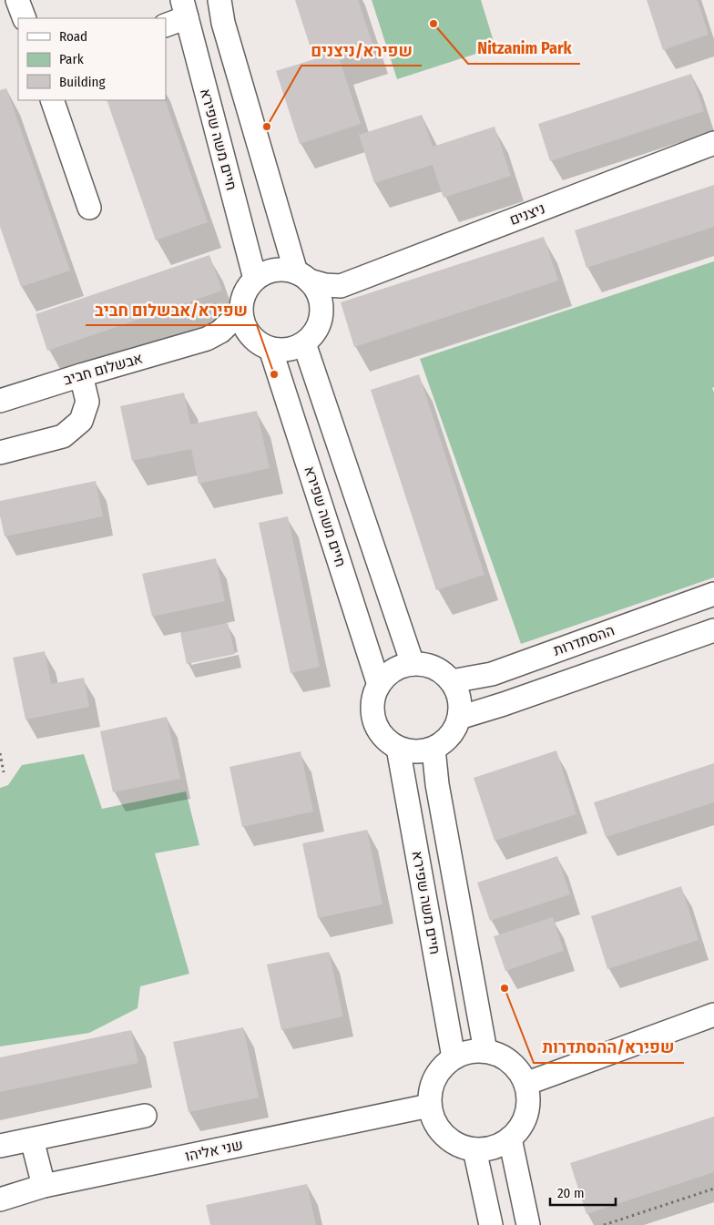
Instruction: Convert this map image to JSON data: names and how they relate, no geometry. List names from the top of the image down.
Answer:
{
  "streets": {
    "street": [
      "חיים משה שפירא",
      "ניצנים",
      "אבשלום חביב",
      "ההסתדרות",
      "שני אליהו"
    ]
  },
  "crossings": [
    ["חיים משה שפירא", "ניצנים"],
    ["חיים משה שפירא", "אבשלום חביב"],
    ["חיים משה שפירא", "ההסתדרות"],
    ["חיים משה שפירא", "שני אליהו"],
    ["ניצנים", "אבשלום חביב"]
  ],
  "places": [
    "Nitzanim Park",
    "שפירא/ניצנים",
    "שפירא/אבשלום חביב",
    "שפירא/ההסתדרות"
  ],
  "legend": ["Road", "Park", "Building"],
  "scale_bar": "20 m"
}
